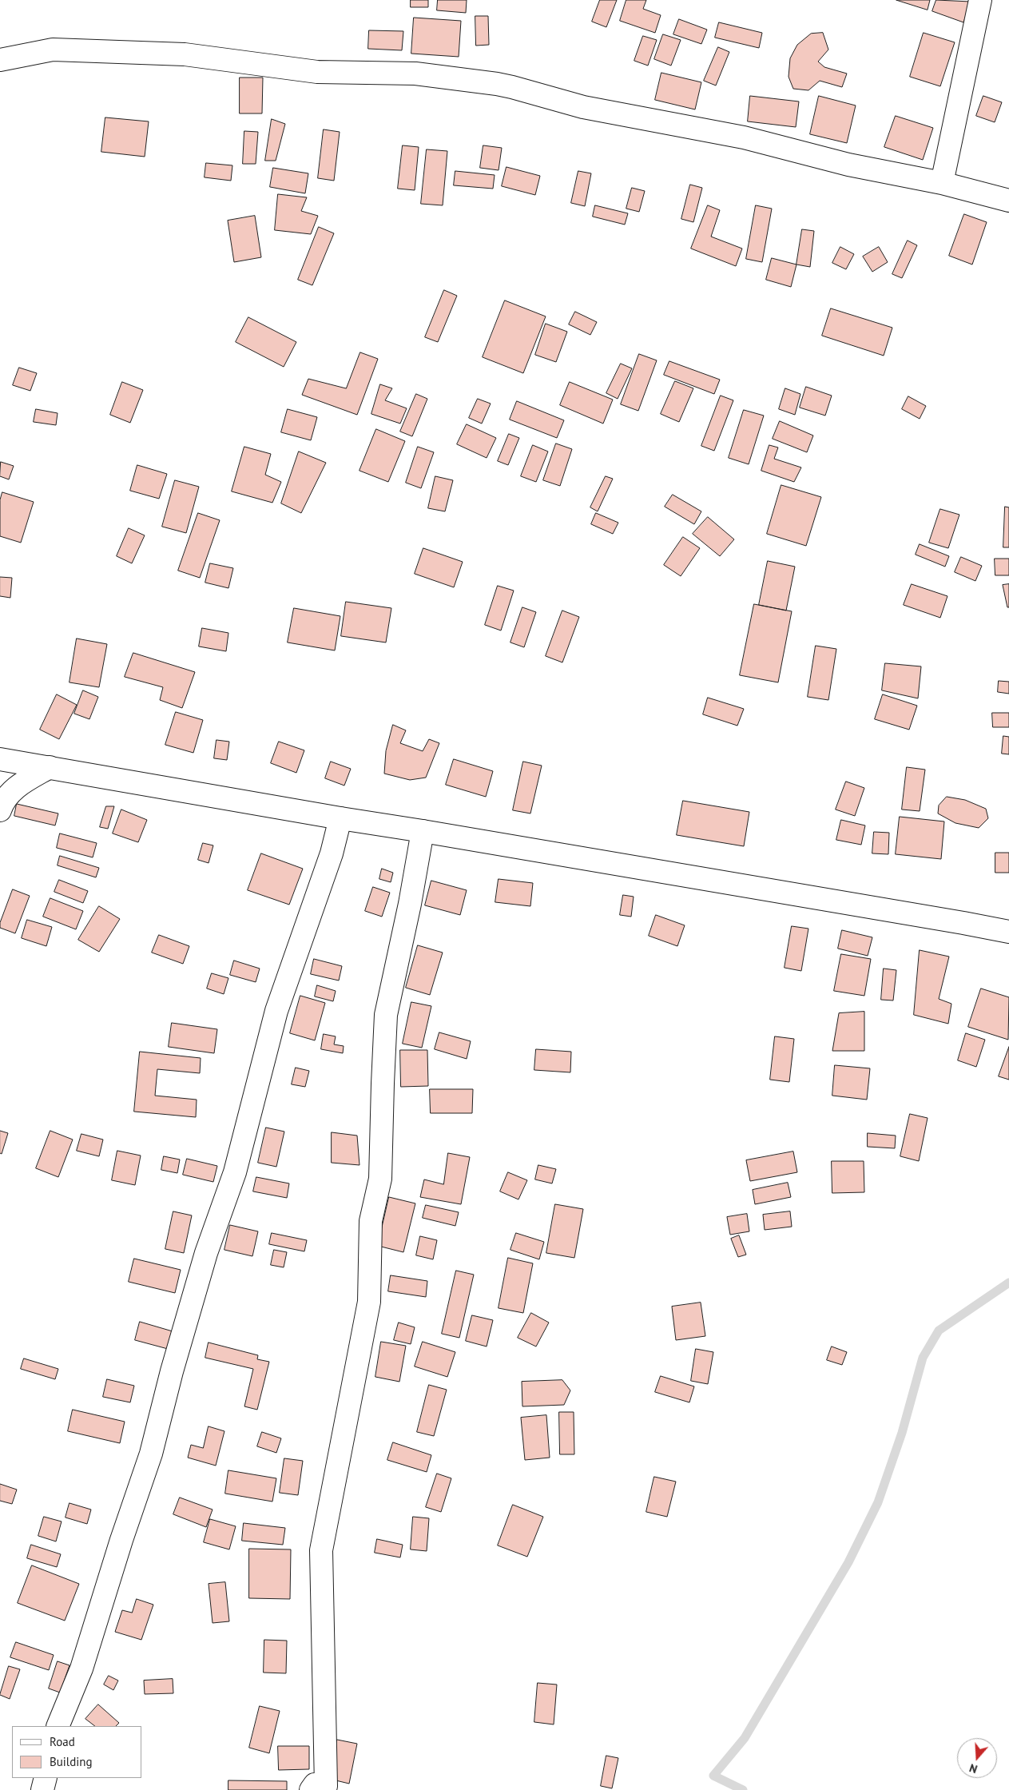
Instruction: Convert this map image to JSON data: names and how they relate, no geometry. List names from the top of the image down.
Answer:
{
  "legend": ["Road", "Building"],
  "north": "bottom"
}
